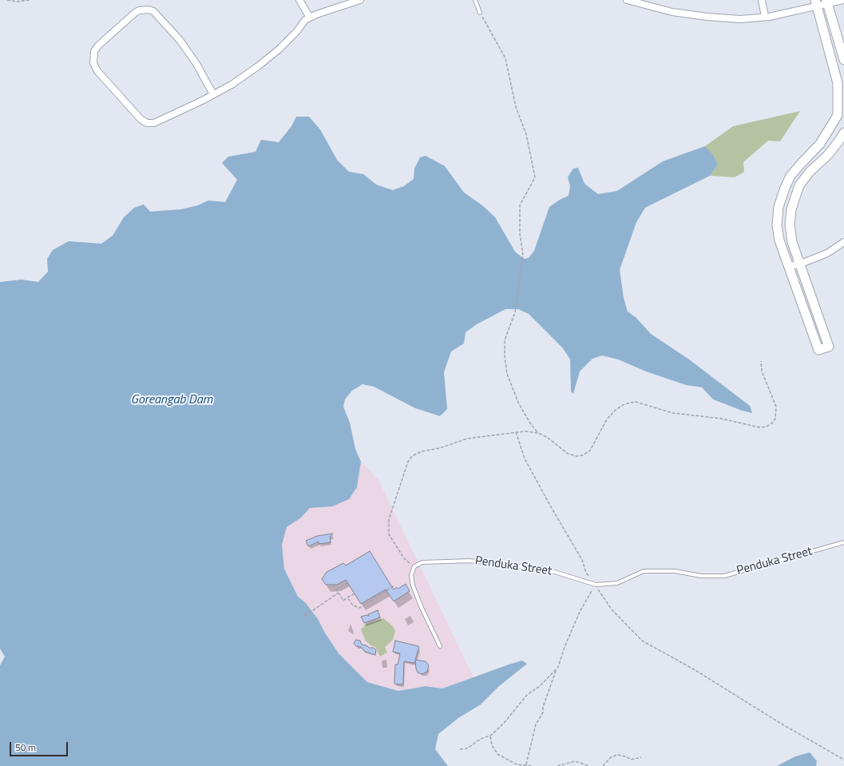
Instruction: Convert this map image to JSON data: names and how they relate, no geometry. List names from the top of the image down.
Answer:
{
  "streets": {
    "lane": ["Penduka Street"]
  },
  "water": ["Goreangab Dam"],
  "scale_bar": "50 m"
}
